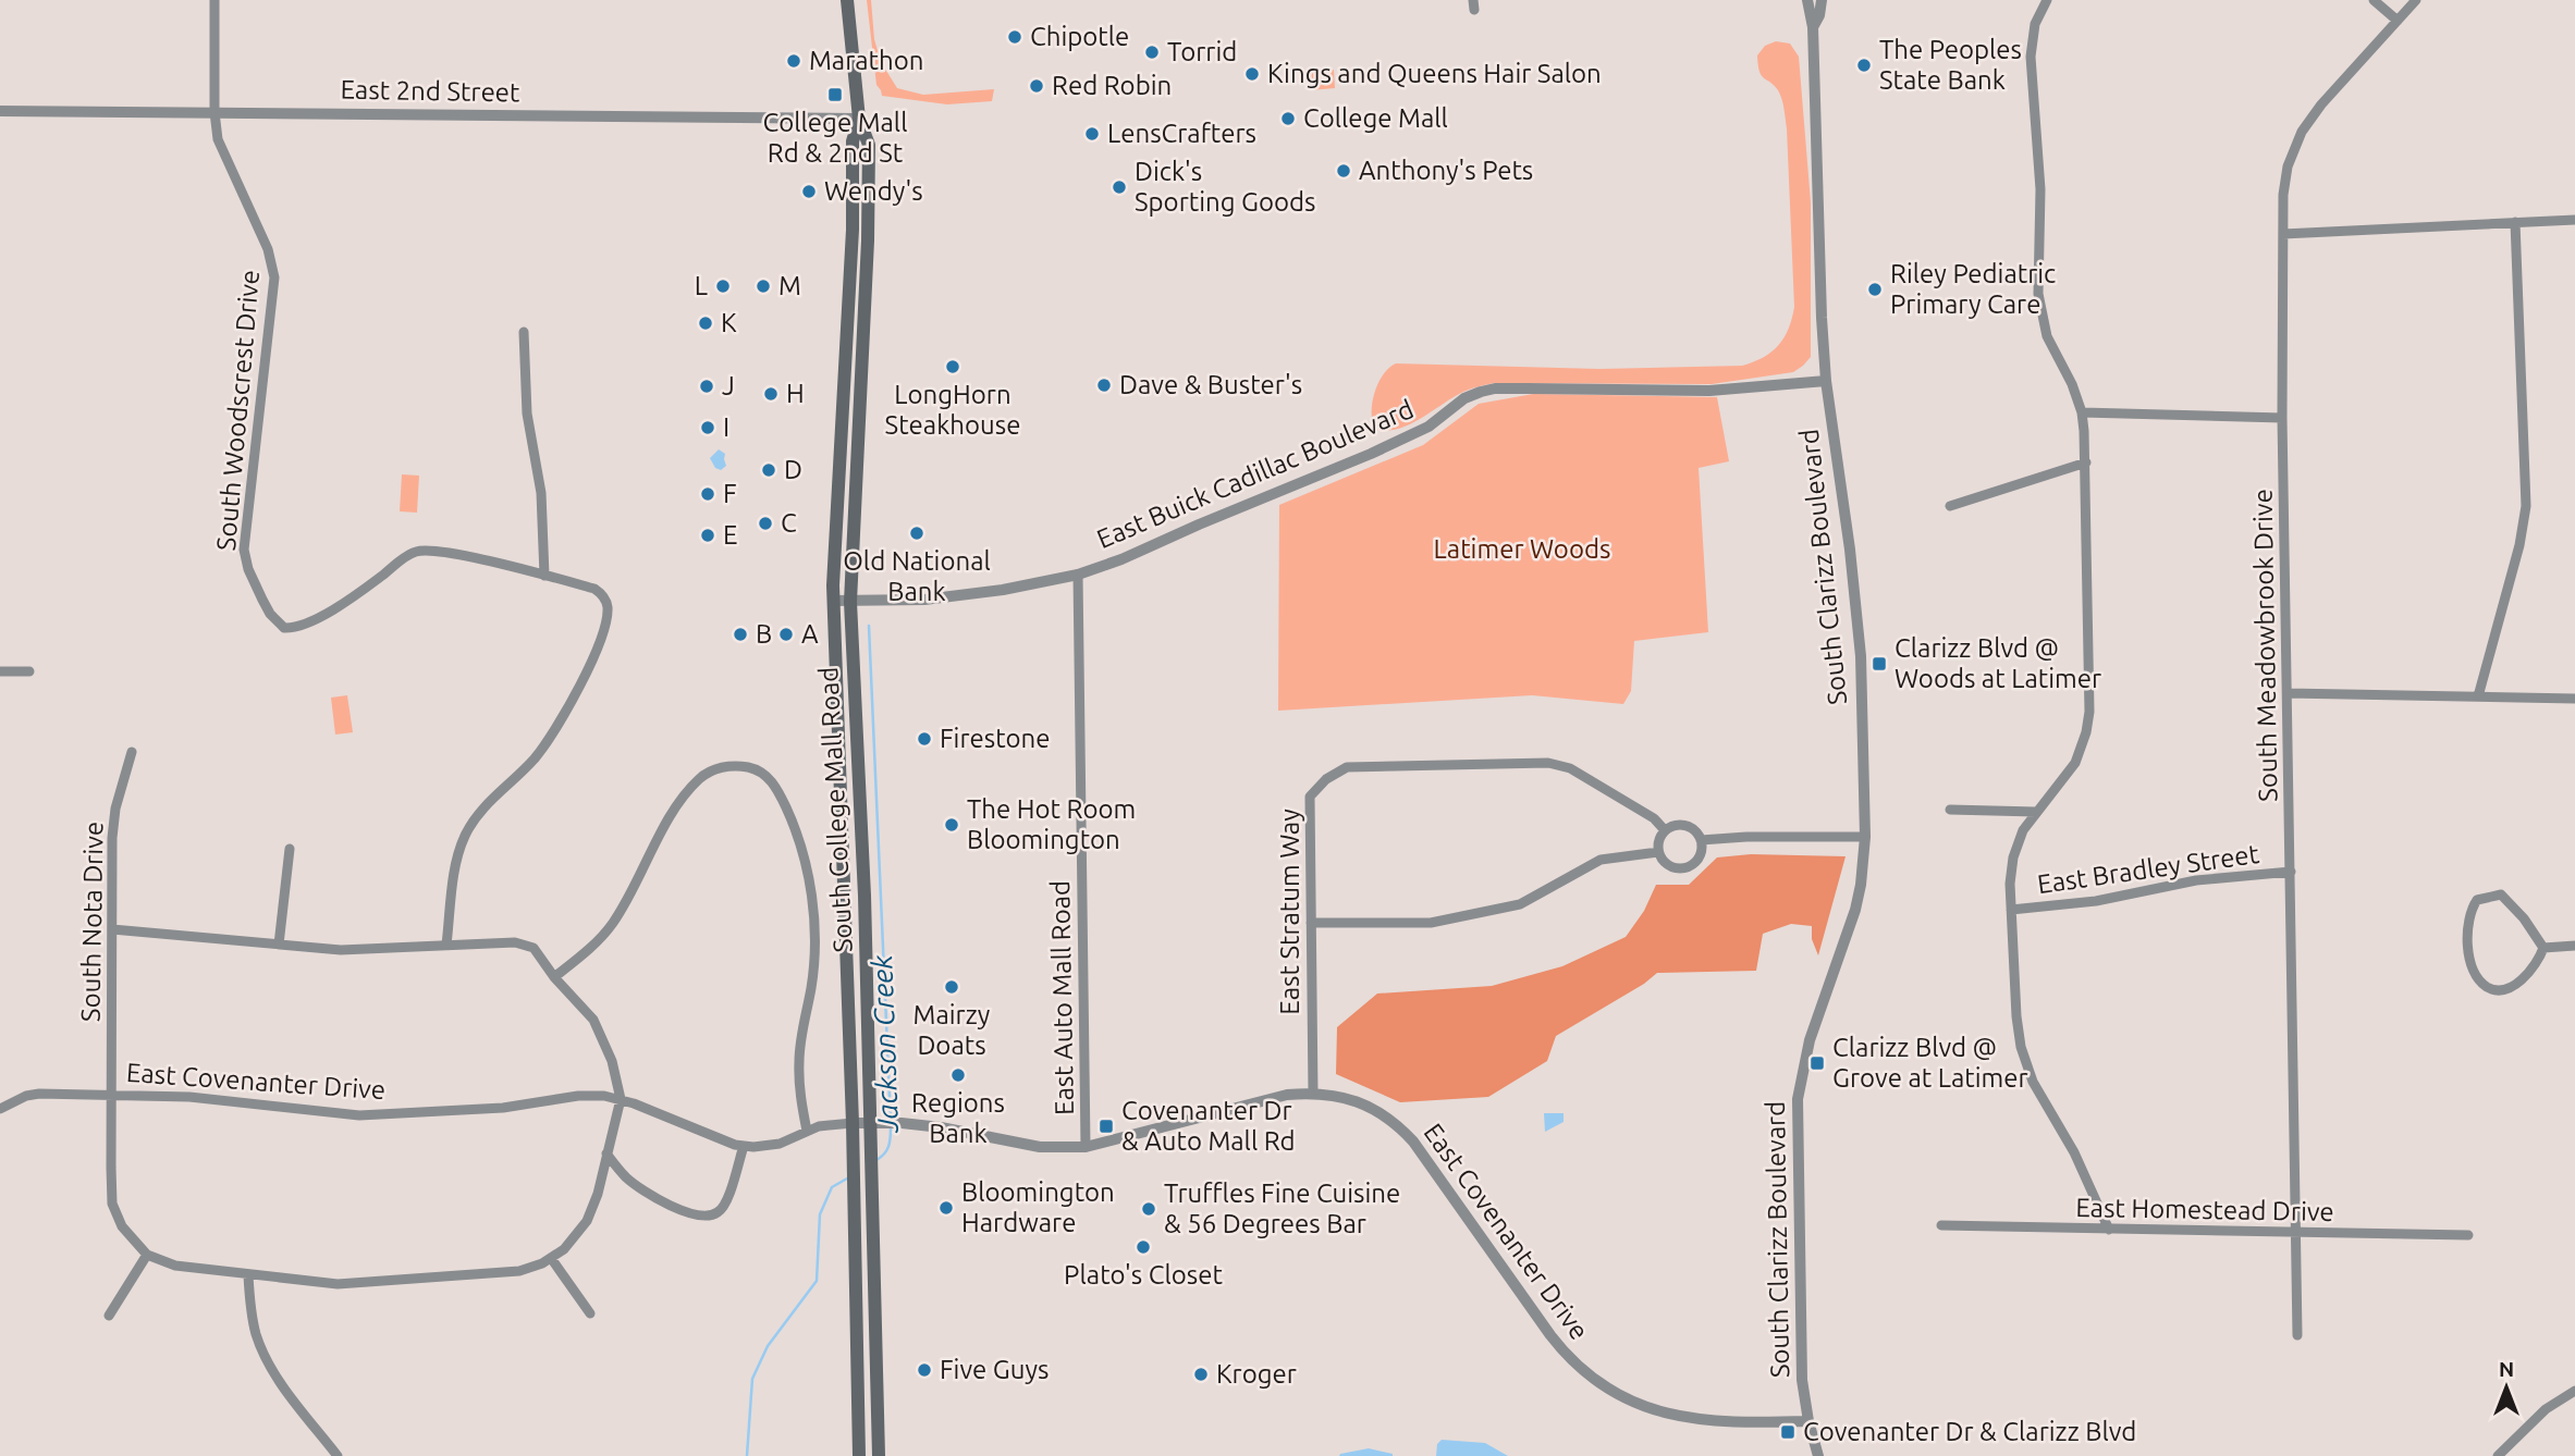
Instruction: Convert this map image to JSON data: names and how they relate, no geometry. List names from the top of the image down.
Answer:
{
  "streets": {
    "main road": ["South College Mall Road"],
    "street": [
      "East 2nd Street",
      "South Woodscrest Drive",
      "East Buick Cadillac Boulevard",
      "South Clarizz Boulevard",
      "South Meadowbrook Drive",
      "East Bradley Street",
      "East Stratum Way",
      "South Nota Drive",
      "East Auto Mall Road",
      "East Covenanter Drive",
      "East Homestead Drive"
    ]
  },
  "crossings": [
    ["East 2nd Street", "South Woodscrest Drive"],
    ["East 2nd Street", "South College Mall Road"],
    ["East Buick Cadillac Boulevard", "South Clarizz Boulevard"],
    ["East Buick Cadillac Boulevard", "South College Mall Road"],
    ["East Buick Cadillac Boulevard", "East Auto Mall Road"],
    ["South Clarizz Boulevard", "East Covenanter Drive"],
    ["South Meadowbrook Drive", "East Bradley Street"],
    ["South Meadowbrook Drive", "East Homestead Drive"],
    ["South College Mall Road", "East Covenanter Drive"],
    ["East Stratum Way", "East Covenanter Drive"],
    ["South Nota Drive", "East Covenanter Drive"],
    ["East Auto Mall Road", "East Covenanter Drive"]
  ],
  "water": ["Jackson Creek"],
  "parks": ["Latimer Woods"],
  "places": {
    "other": [
      "Chipotle",
      "Torrid",
      "Marathon",
      "The Peoples State Bank",
      "Kings and Queens Hair Salon",
      "Red Robin",
      "College Mall",
      "LensCrafters",
      "Anthony's Pets",
      "Dick's Sporting Goods",
      "Wendy's",
      "L",
      "M",
      "Riley Pediatric Primary Care",
      "K",
      "LongHorn Steakhouse",
      "Dave & Buster's",
      "J",
      "H",
      "I",
      "D",
      "F",
      "C",
      "Old National Bank",
      "E",
      "B",
      "A",
      "Firestone",
      "The Hot Room Bloomington",
      "Mairzy Doats",
      "Regions Bank",
      "Bloomington Hardware",
      "Truffles Fine Cuisine & 56 Degrees Bar",
      "Plato's Closet",
      "Five Guys",
      "Kroger"
    ],
    "transit": [
      "College Mall Rd & 2nd St",
      "Clarizz Blvd @ Woods at Latimer",
      "Clarizz Blvd @ Grove at Latimer",
      "Covenanter Dr & Auto Mall Rd",
      "Covenanter Dr & Clarizz Blvd"
    ]
  },
  "north": "top"
}
